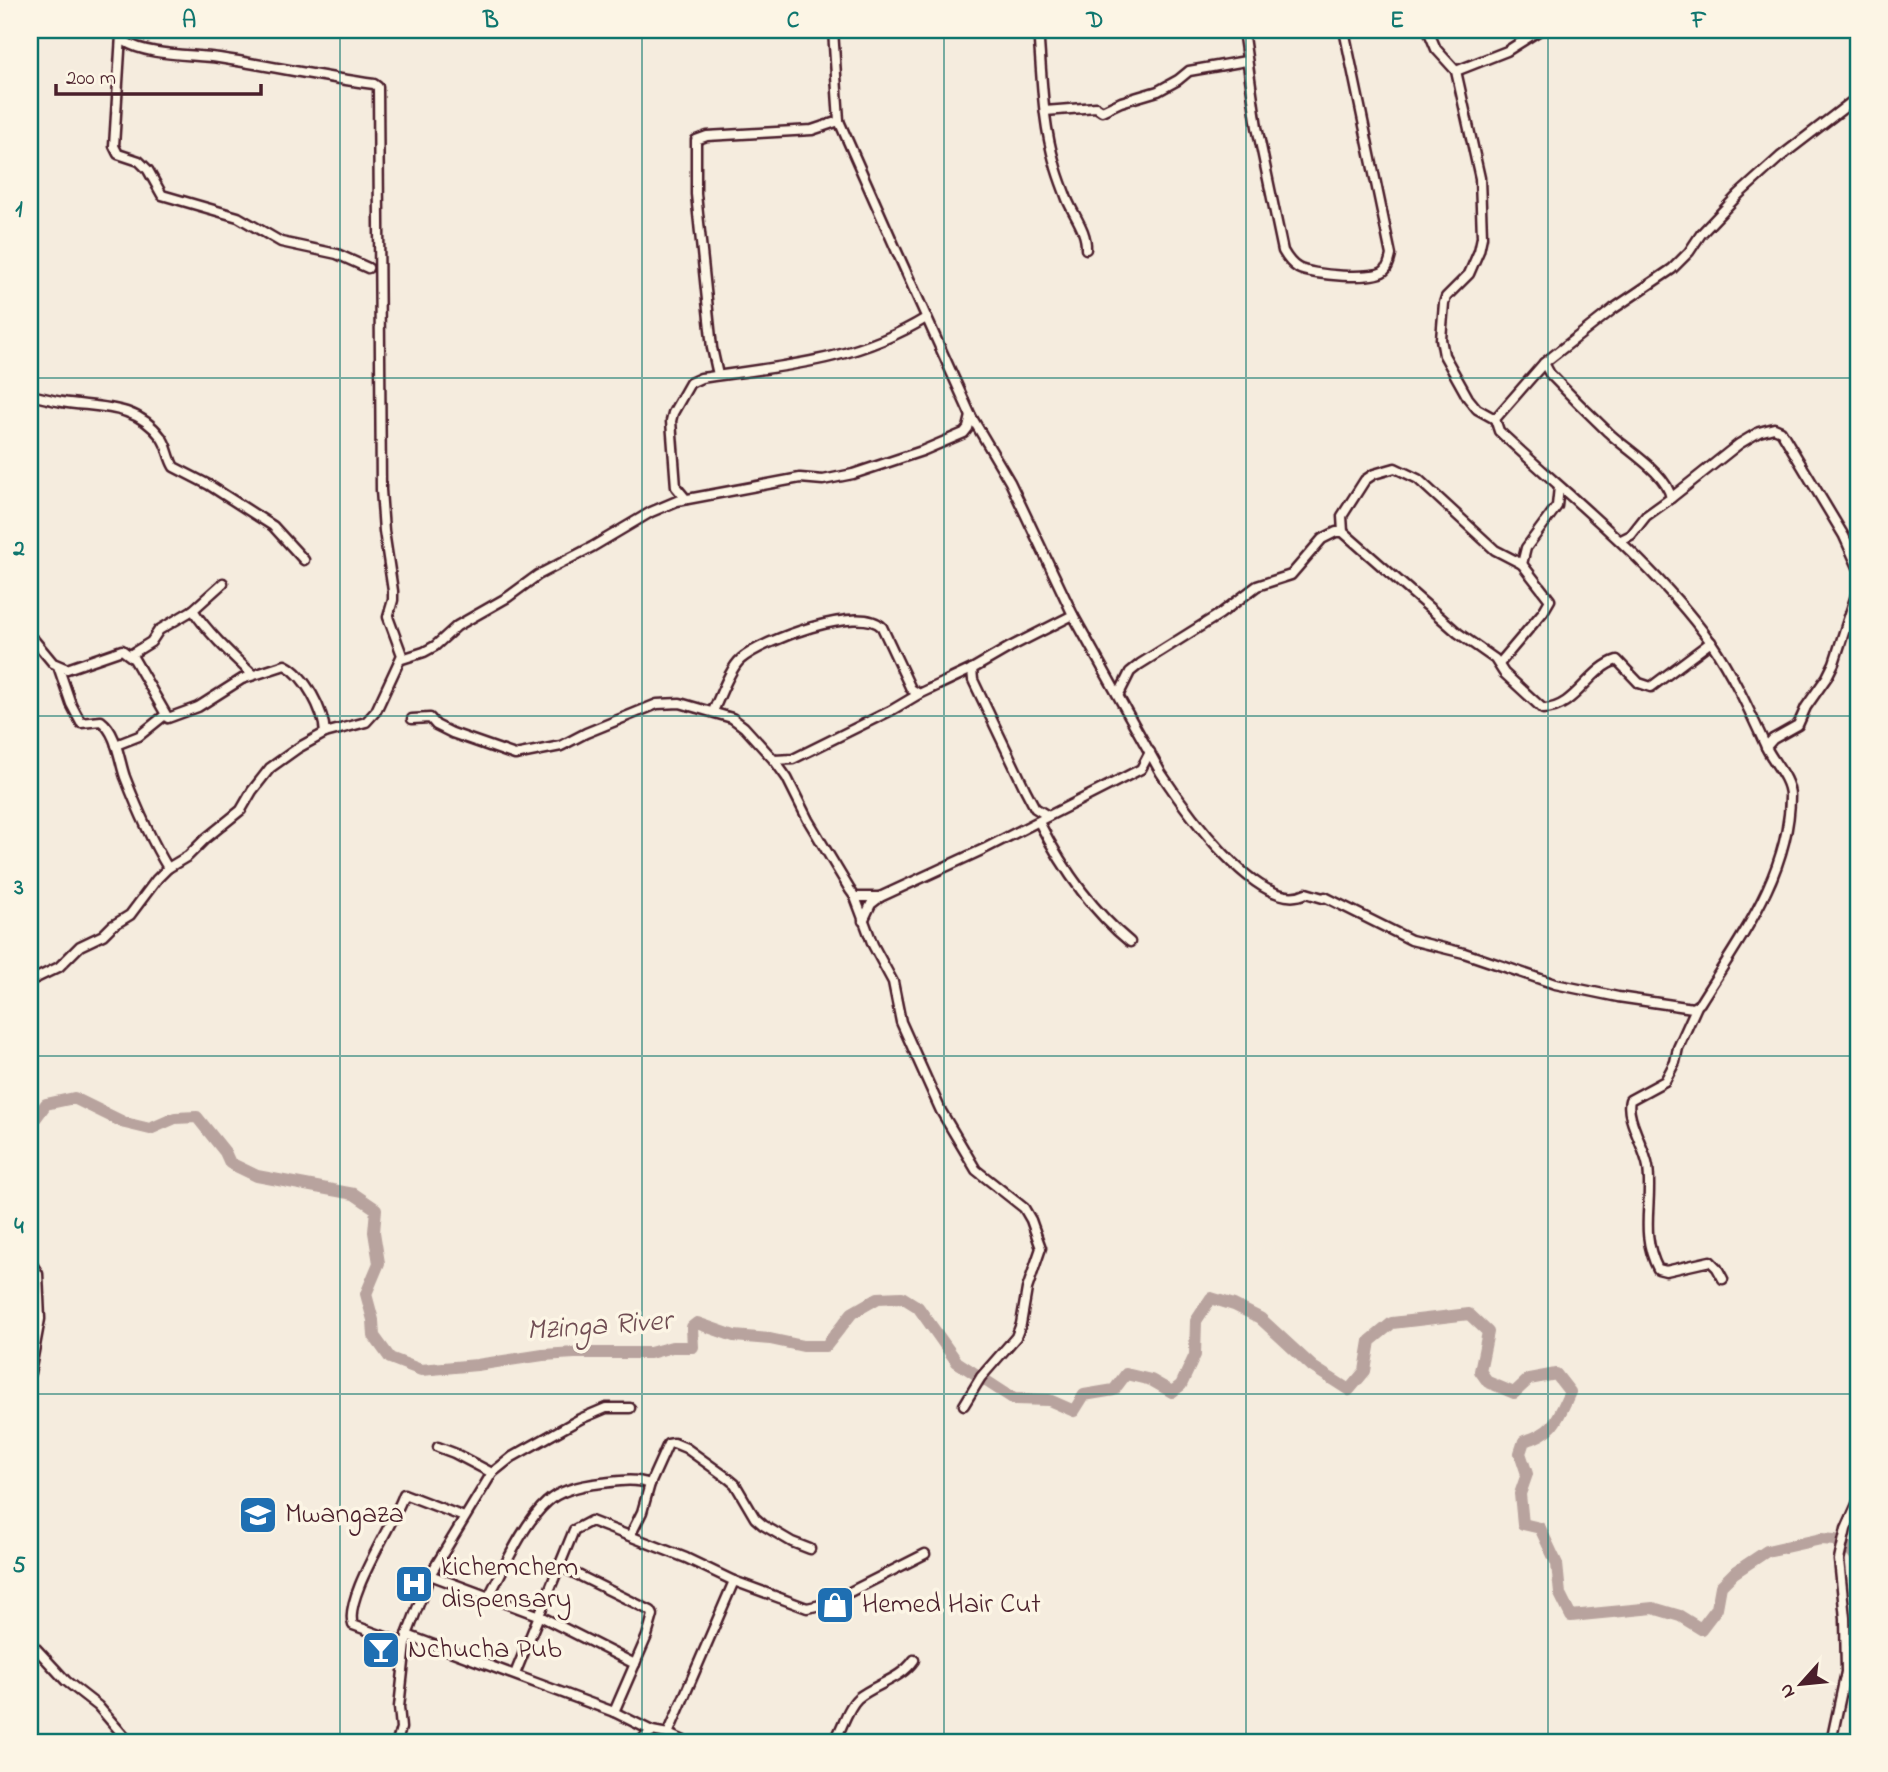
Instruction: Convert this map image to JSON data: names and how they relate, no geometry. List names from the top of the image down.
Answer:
{
  "water": ["Mzinga River"],
  "places": {
    "school or university": ["Mwangaza"],
    "hospital": ["kichemchem dispensary"],
    "shop": ["Hemed Hair Cut"],
    "bar": ["Nchucha Pub"]
  },
  "scale_bar": "200 m",
  "north": "bottom left",
  "grid": {
    "columns": [
      "A",
      "B",
      "C",
      "D",
      "E",
      "F"
    ],
    "rows": [
      "1",
      "2",
      "3",
      "4",
      "5"
    ]
  }
}
